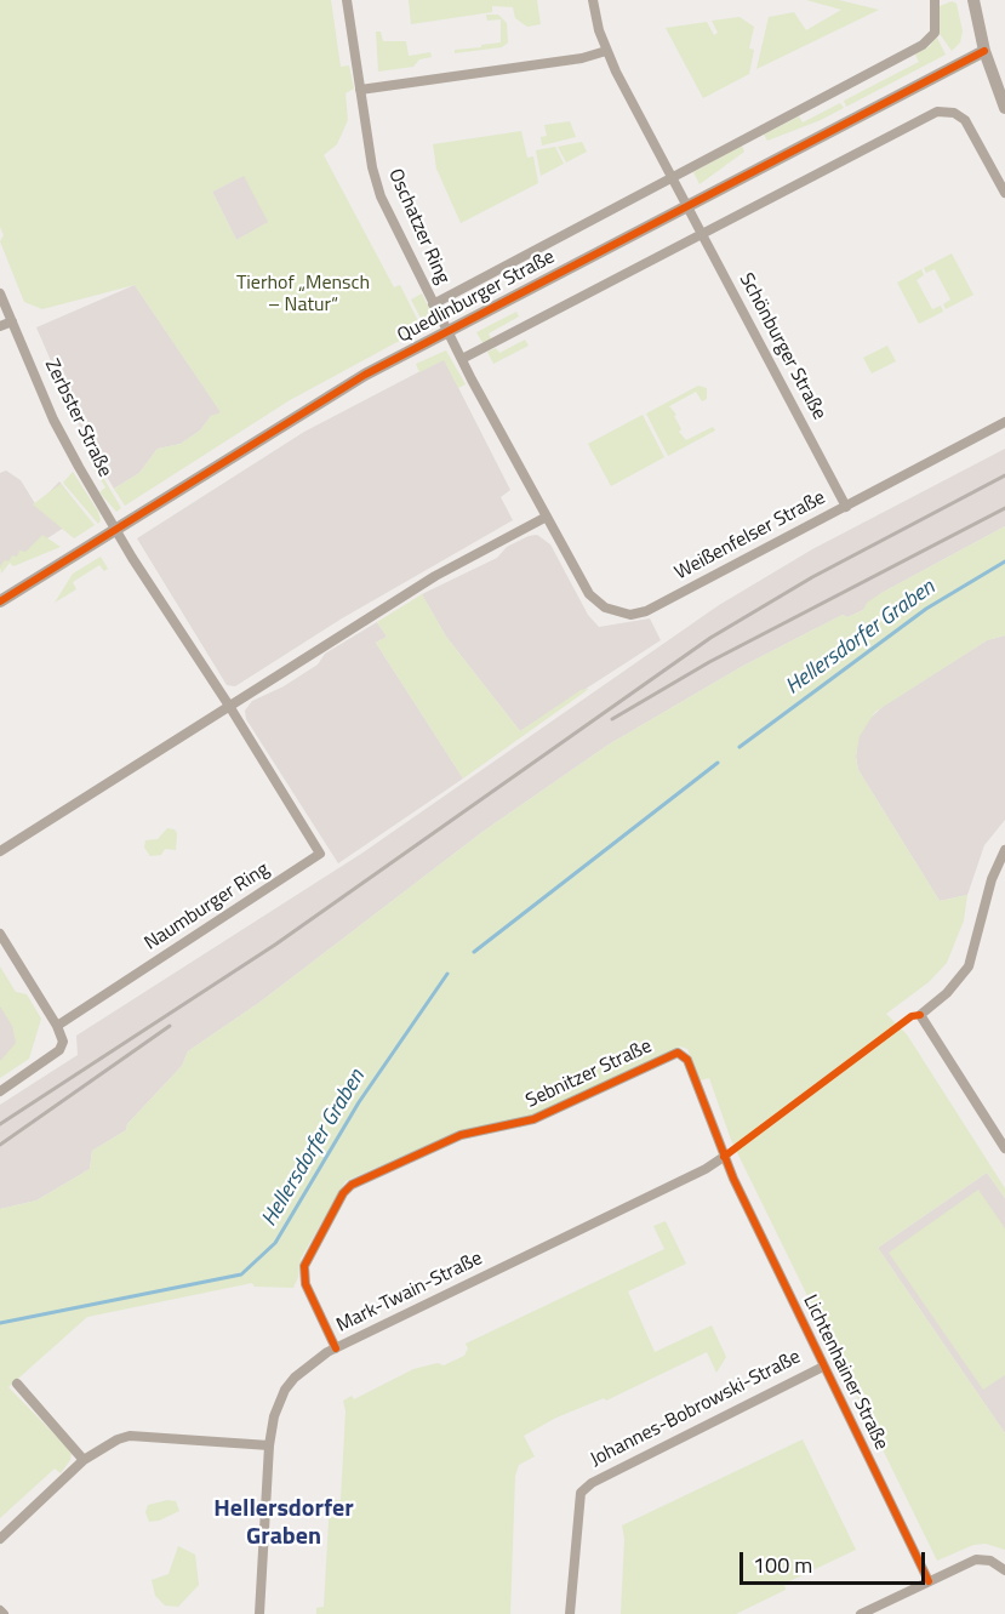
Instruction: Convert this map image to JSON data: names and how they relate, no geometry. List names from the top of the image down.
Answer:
{
  "streets": {
    "street": [
      "Oschatzer Ring",
      "Quedlinburger Straße",
      "Schönburger Straße",
      "Zerbster Straße",
      "Weißenfelser Straße",
      "Naumburger Ring",
      "Sebnitzer Straße",
      "Mark-Twain-Straße",
      "Lichtenhainer Straße",
      "Johannes-Bobrowski-Straße"
    ]
  },
  "crossings": [
    ["Oschatzer Ring", "Quedlinburger Straße"],
    ["Oschatzer Ring", "Weißenfelser Straße"],
    ["Quedlinburger Straße", "Schönburger Straße"],
    ["Quedlinburger Straße", "Zerbster Straße"],
    ["Quedlinburger Straße", "Weißenfelser Straße"],
    ["Quedlinburger Straße", "Naumburger Ring"],
    ["Schönburger Straße", "Weißenfelser Straße"],
    ["Zerbster Straße", "Naumburger Ring"],
    ["Sebnitzer Straße", "Mark-Twain-Straße"],
    ["Sebnitzer Straße", "Lichtenhainer Straße"],
    ["Lichtenhainer Straße", "Johannes-Bobrowski-Straße"]
  ],
  "districts": ["Hellersdorfer Graben"],
  "water": ["Hellersdorfer Graben"],
  "parks": ["Tierhof „Mensch – Natur“"],
  "scale_bar": "100 m"
}
